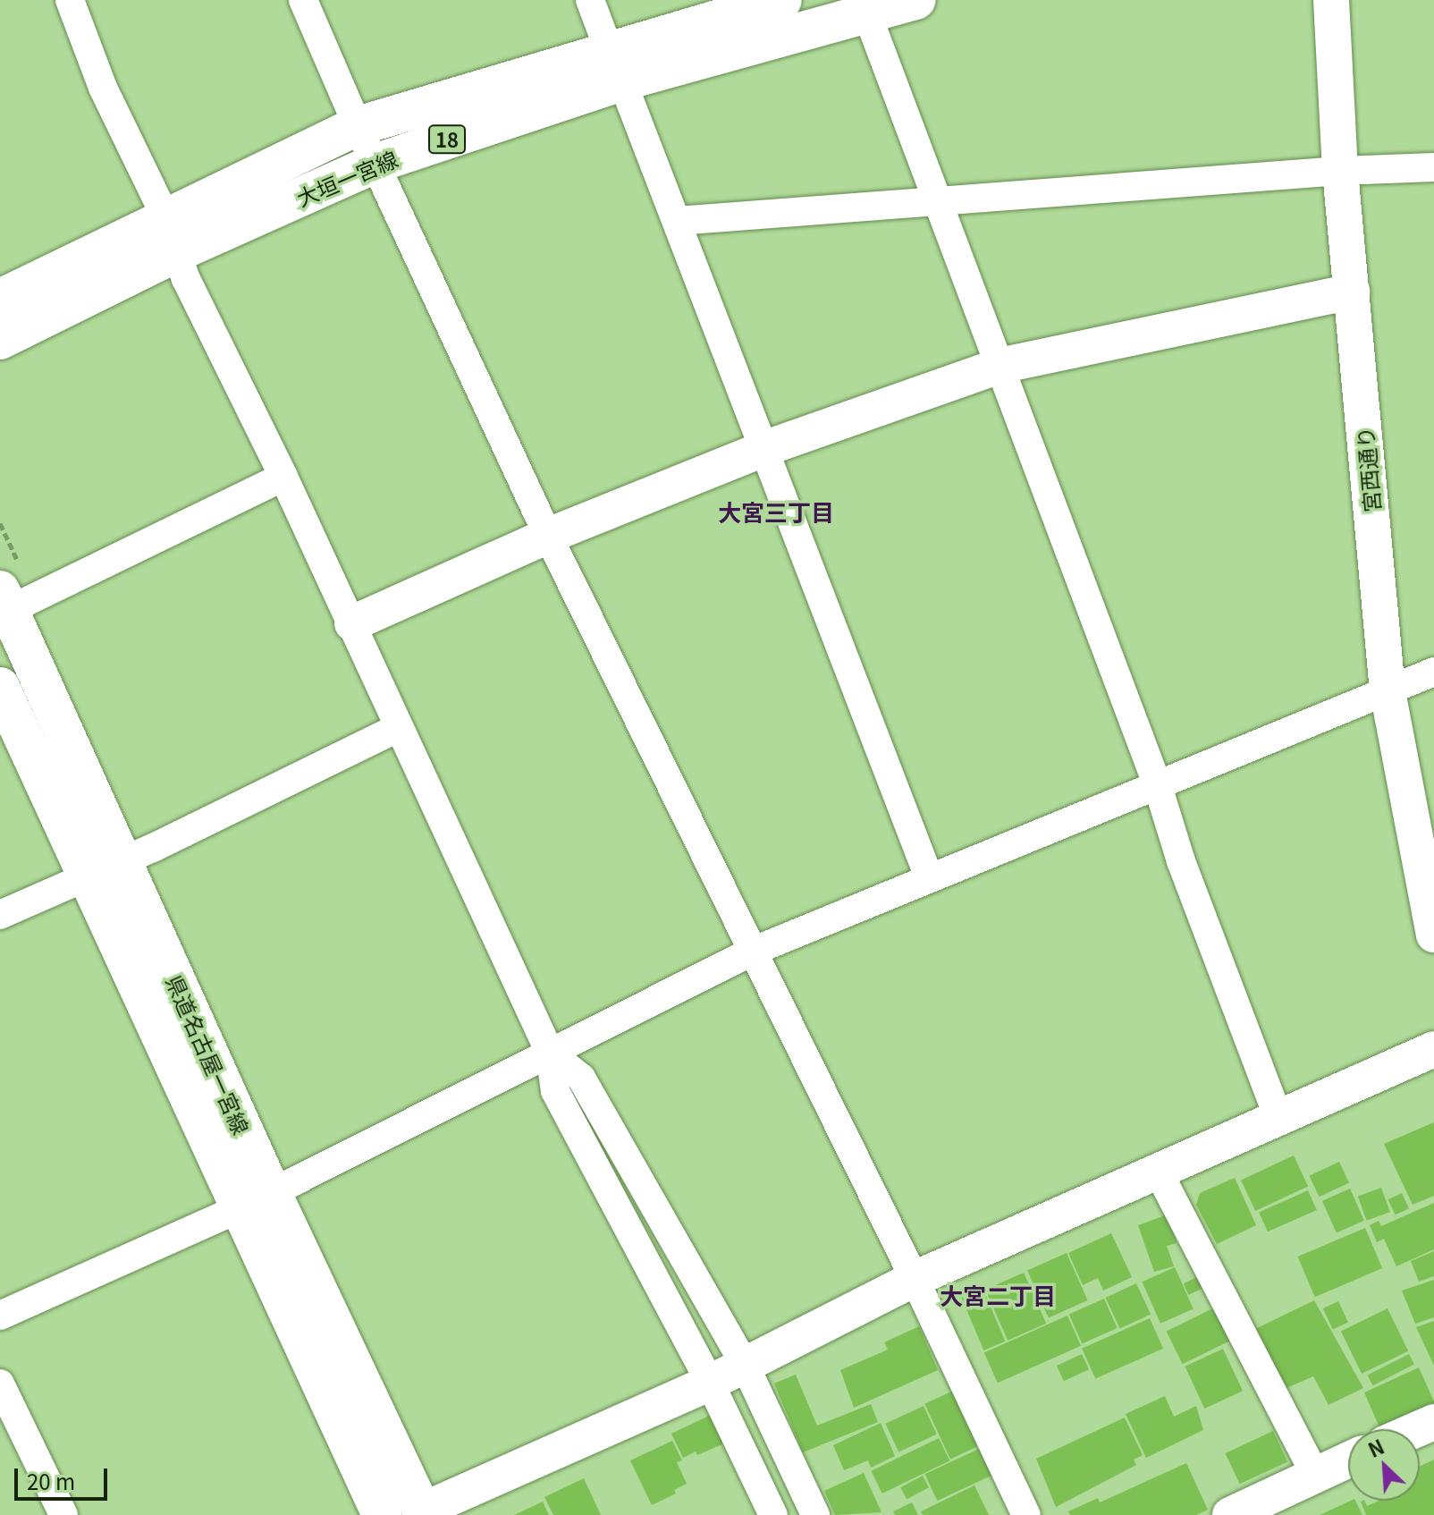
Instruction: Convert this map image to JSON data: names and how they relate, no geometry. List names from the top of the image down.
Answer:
{
  "streets": {
    "main road": ["18", "大垣一宮線", "県道名古屋一宮線"],
    "street": ["宮西通り"]
  },
  "districts": ["大宮三丁目", "大宮二丁目"],
  "scale_bar": "20 m",
  "north": "top left"
}
